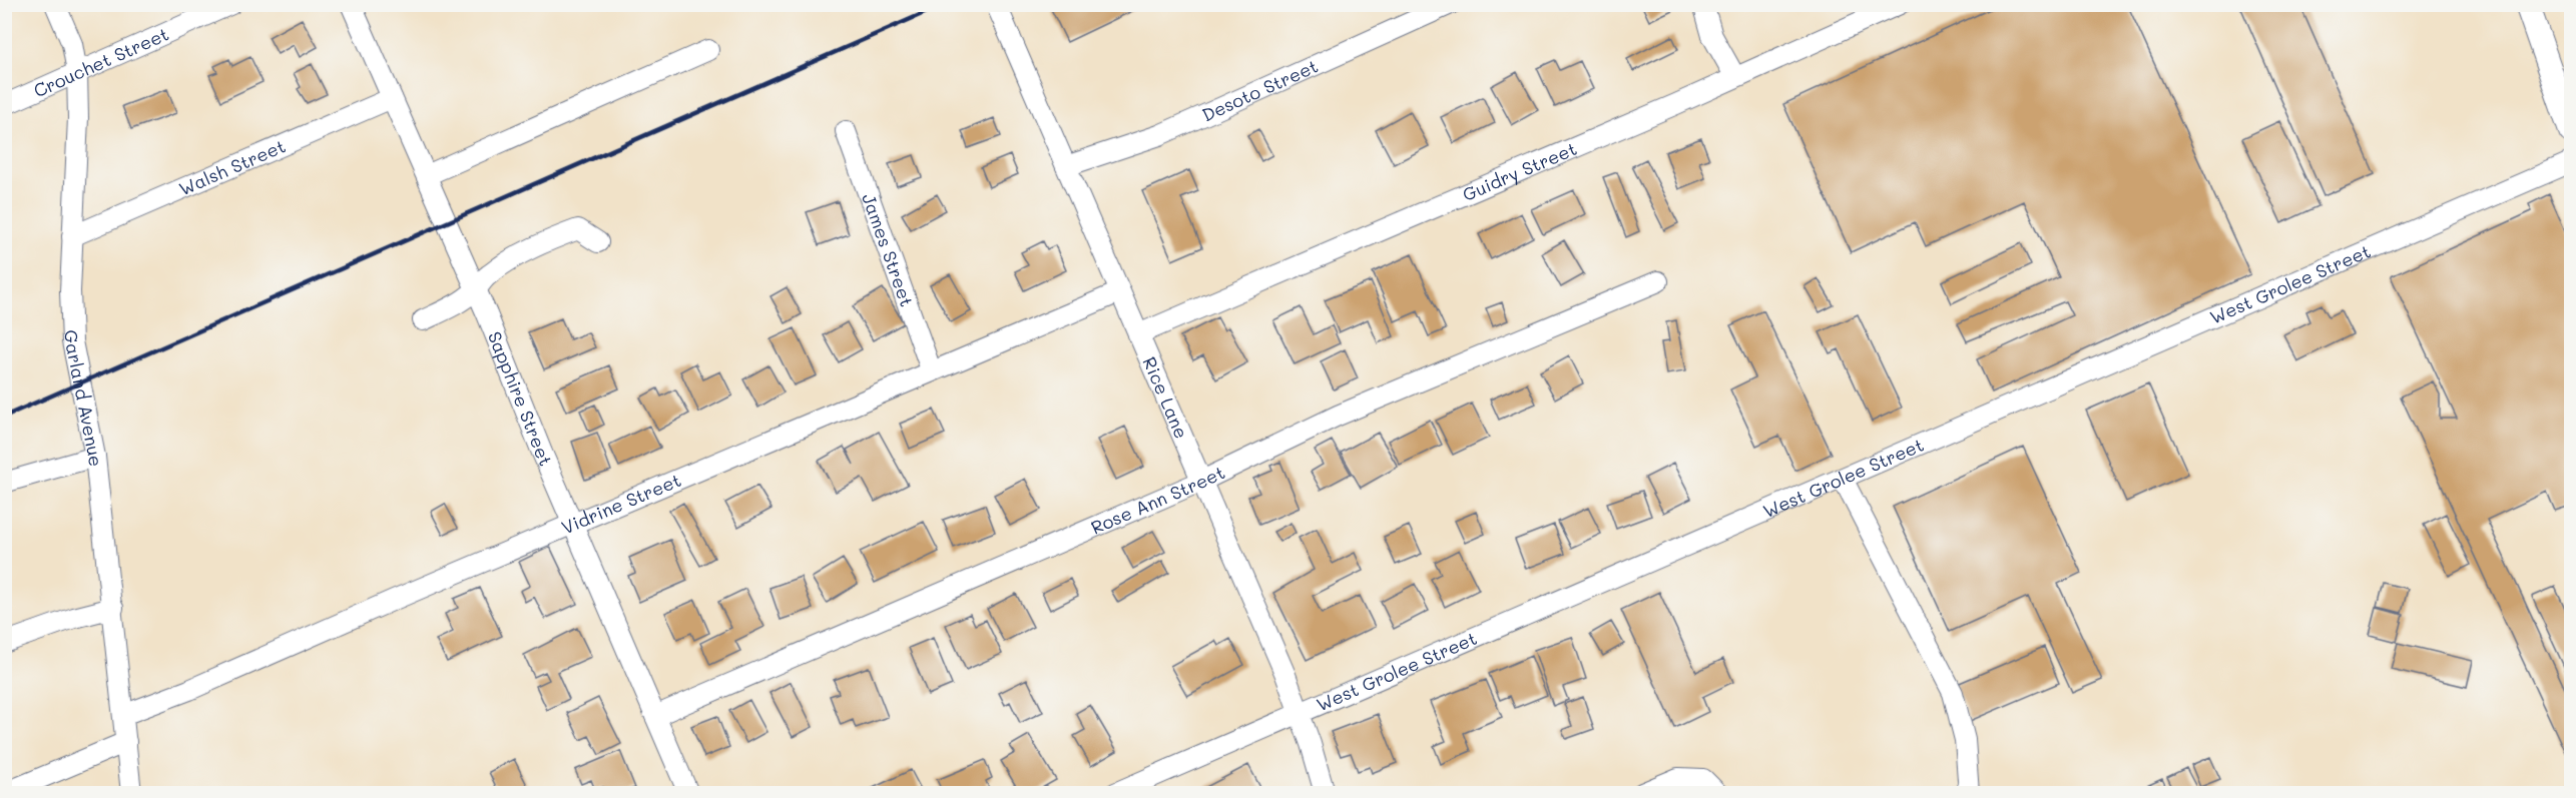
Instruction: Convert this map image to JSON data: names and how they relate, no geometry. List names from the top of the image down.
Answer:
{
  "streets": {
    "street": [
      "Crouchet Street",
      "Desoto Street",
      "Walsh Street",
      "Guidry Street",
      "James Street",
      "West Grolee Street",
      "Garland Avenue",
      "Rice Lane",
      "Sapphire Street",
      "Rose Ann Street",
      "Vidrine Street"
    ]
  },
  "crossings": [
    ["Crouchet Street", "Garland Avenue"],
    ["Desoto Street", "Rice Lane"],
    ["Walsh Street", "Garland Avenue"],
    ["Walsh Street", "Sapphire Street"],
    ["Guidry Street", "Rice Lane"],
    ["James Street", "Vidrine Street"],
    ["West Grolee Street", "Rice Lane"],
    ["Garland Avenue", "Vidrine Street"],
    ["Rice Lane", "Rose Ann Street"],
    ["Rice Lane", "Vidrine Street"],
    ["Sapphire Street", "Rose Ann Street"],
    ["Sapphire Street", "Vidrine Street"]
  ]
}
